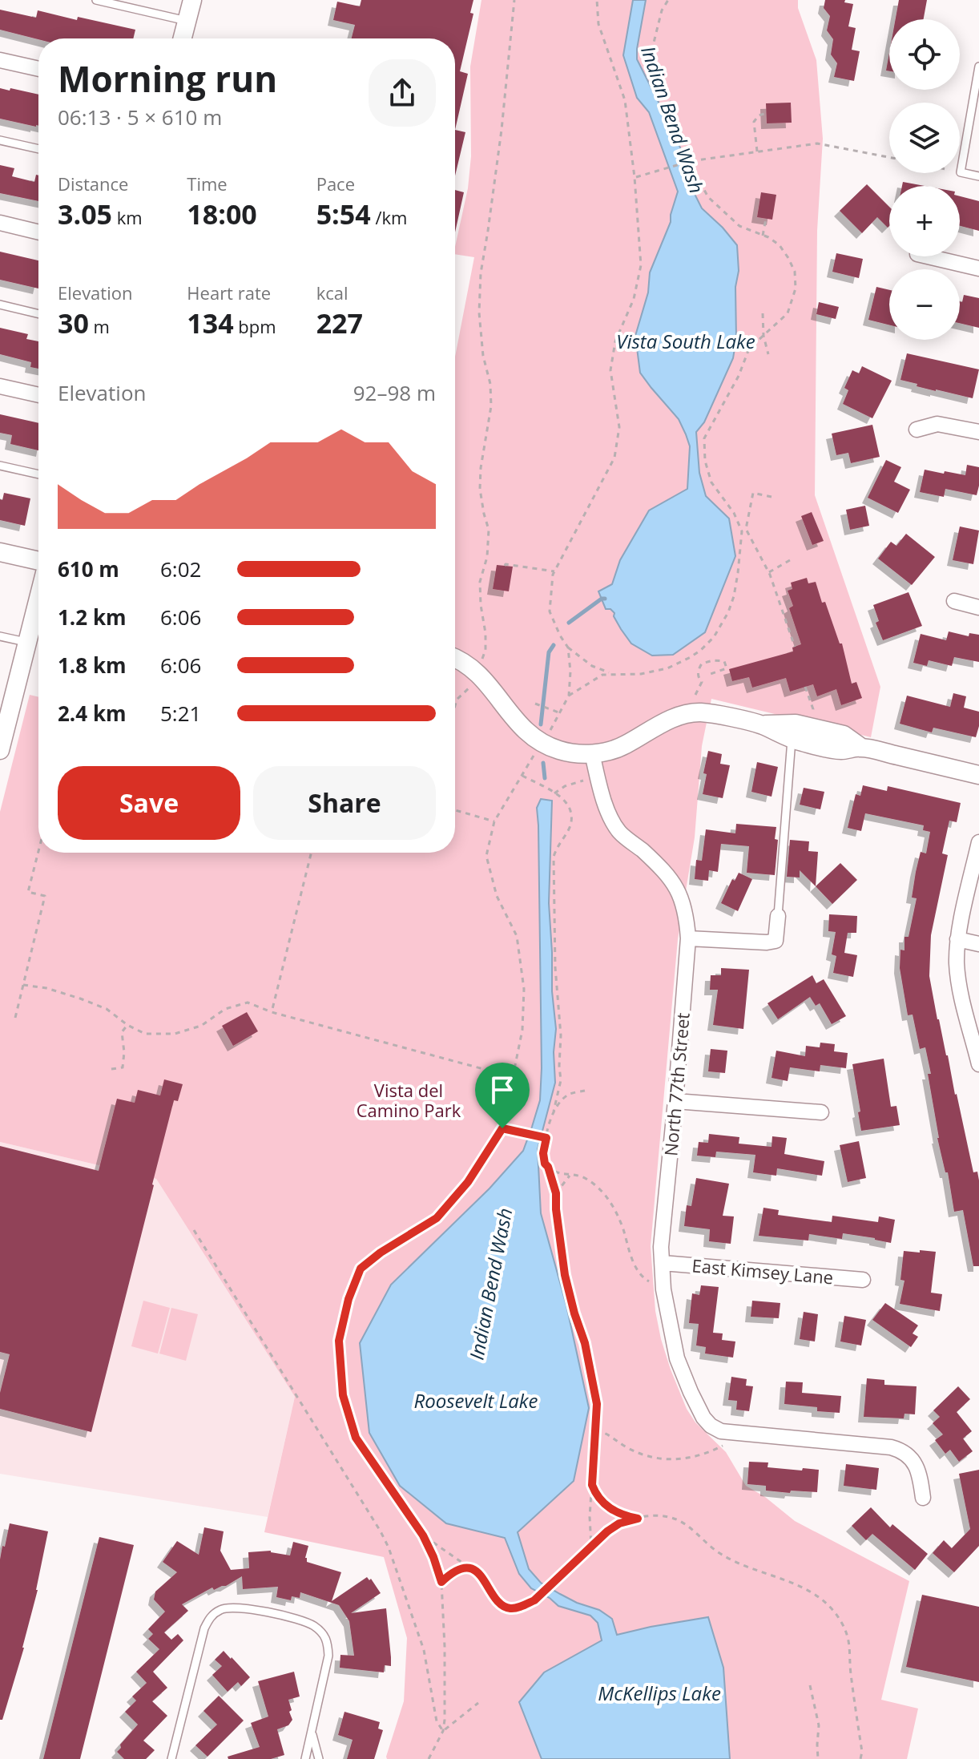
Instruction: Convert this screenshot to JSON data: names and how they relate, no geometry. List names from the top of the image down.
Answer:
{
  "streets": {
    "street": ["North 77th Street", "East Kimsey Lane"]
  },
  "crossings": [
    ["North 77th Street", "East Kimsey Lane"]
  ],
  "water": [
    "Indian Bend Wash",
    "Vista South Lake",
    "Roosevelt Lake",
    "McKellips Lake"
  ],
  "parks": ["Vista del Camino Park"],
  "page": {
    "map_buttons": ["+", "−"],
    "heading": ["Morning run", "06:13 · 5 × 610 m"],
    "stats": [
      ["Distance", "3.05 km"],
      ["Time", "18:00"],
      ["Pace", "5:54 /km"],
      ["Elevation", "30 m"],
      ["Heart rate", "134 bpm"],
      ["kcal", "227"]
    ],
    "chart": ["Elevation", "92–98 m"],
    "list": [
      {
        "name": "610 m",
        "note": "6:02"
      },
      {
        "name": "1.2 km",
        "note": "6:06"
      },
      {
        "name": "1.8 km",
        "note": "6:06"
      },
      {
        "name": "2.4 km",
        "note": "5:21"
      }
    ],
    "buttons": ["Save", "Share"]
  }
}
